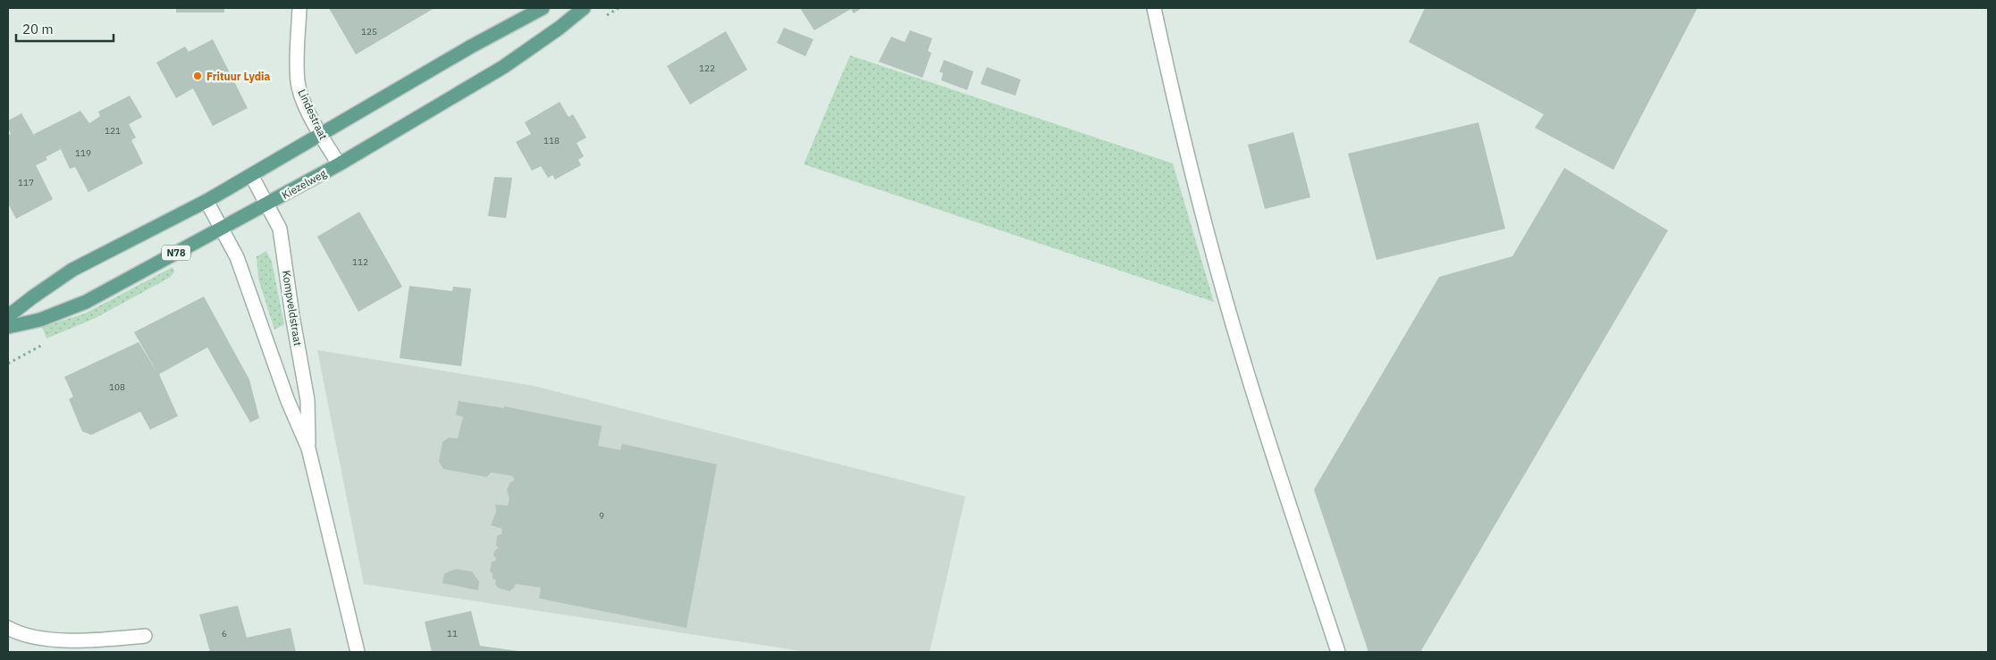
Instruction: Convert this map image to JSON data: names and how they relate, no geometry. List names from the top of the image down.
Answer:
{
  "streets": {
    "main road": ["Kiezelweg", "N78"],
    "street": ["Lindestraat", "Kompveldstraat"]
  },
  "crossings": [
    ["Lindestraat", "Kiezelweg"],
    ["Kiezelweg", "Kompveldstraat"]
  ],
  "places": ["Frituur Lydia"],
  "house_numbers": [
    "125",
    "122",
    "121",
    "118",
    "119",
    "117",
    "112",
    "108",
    "9",
    "6",
    "11"
  ],
  "scale_bar": "20 m"
}
